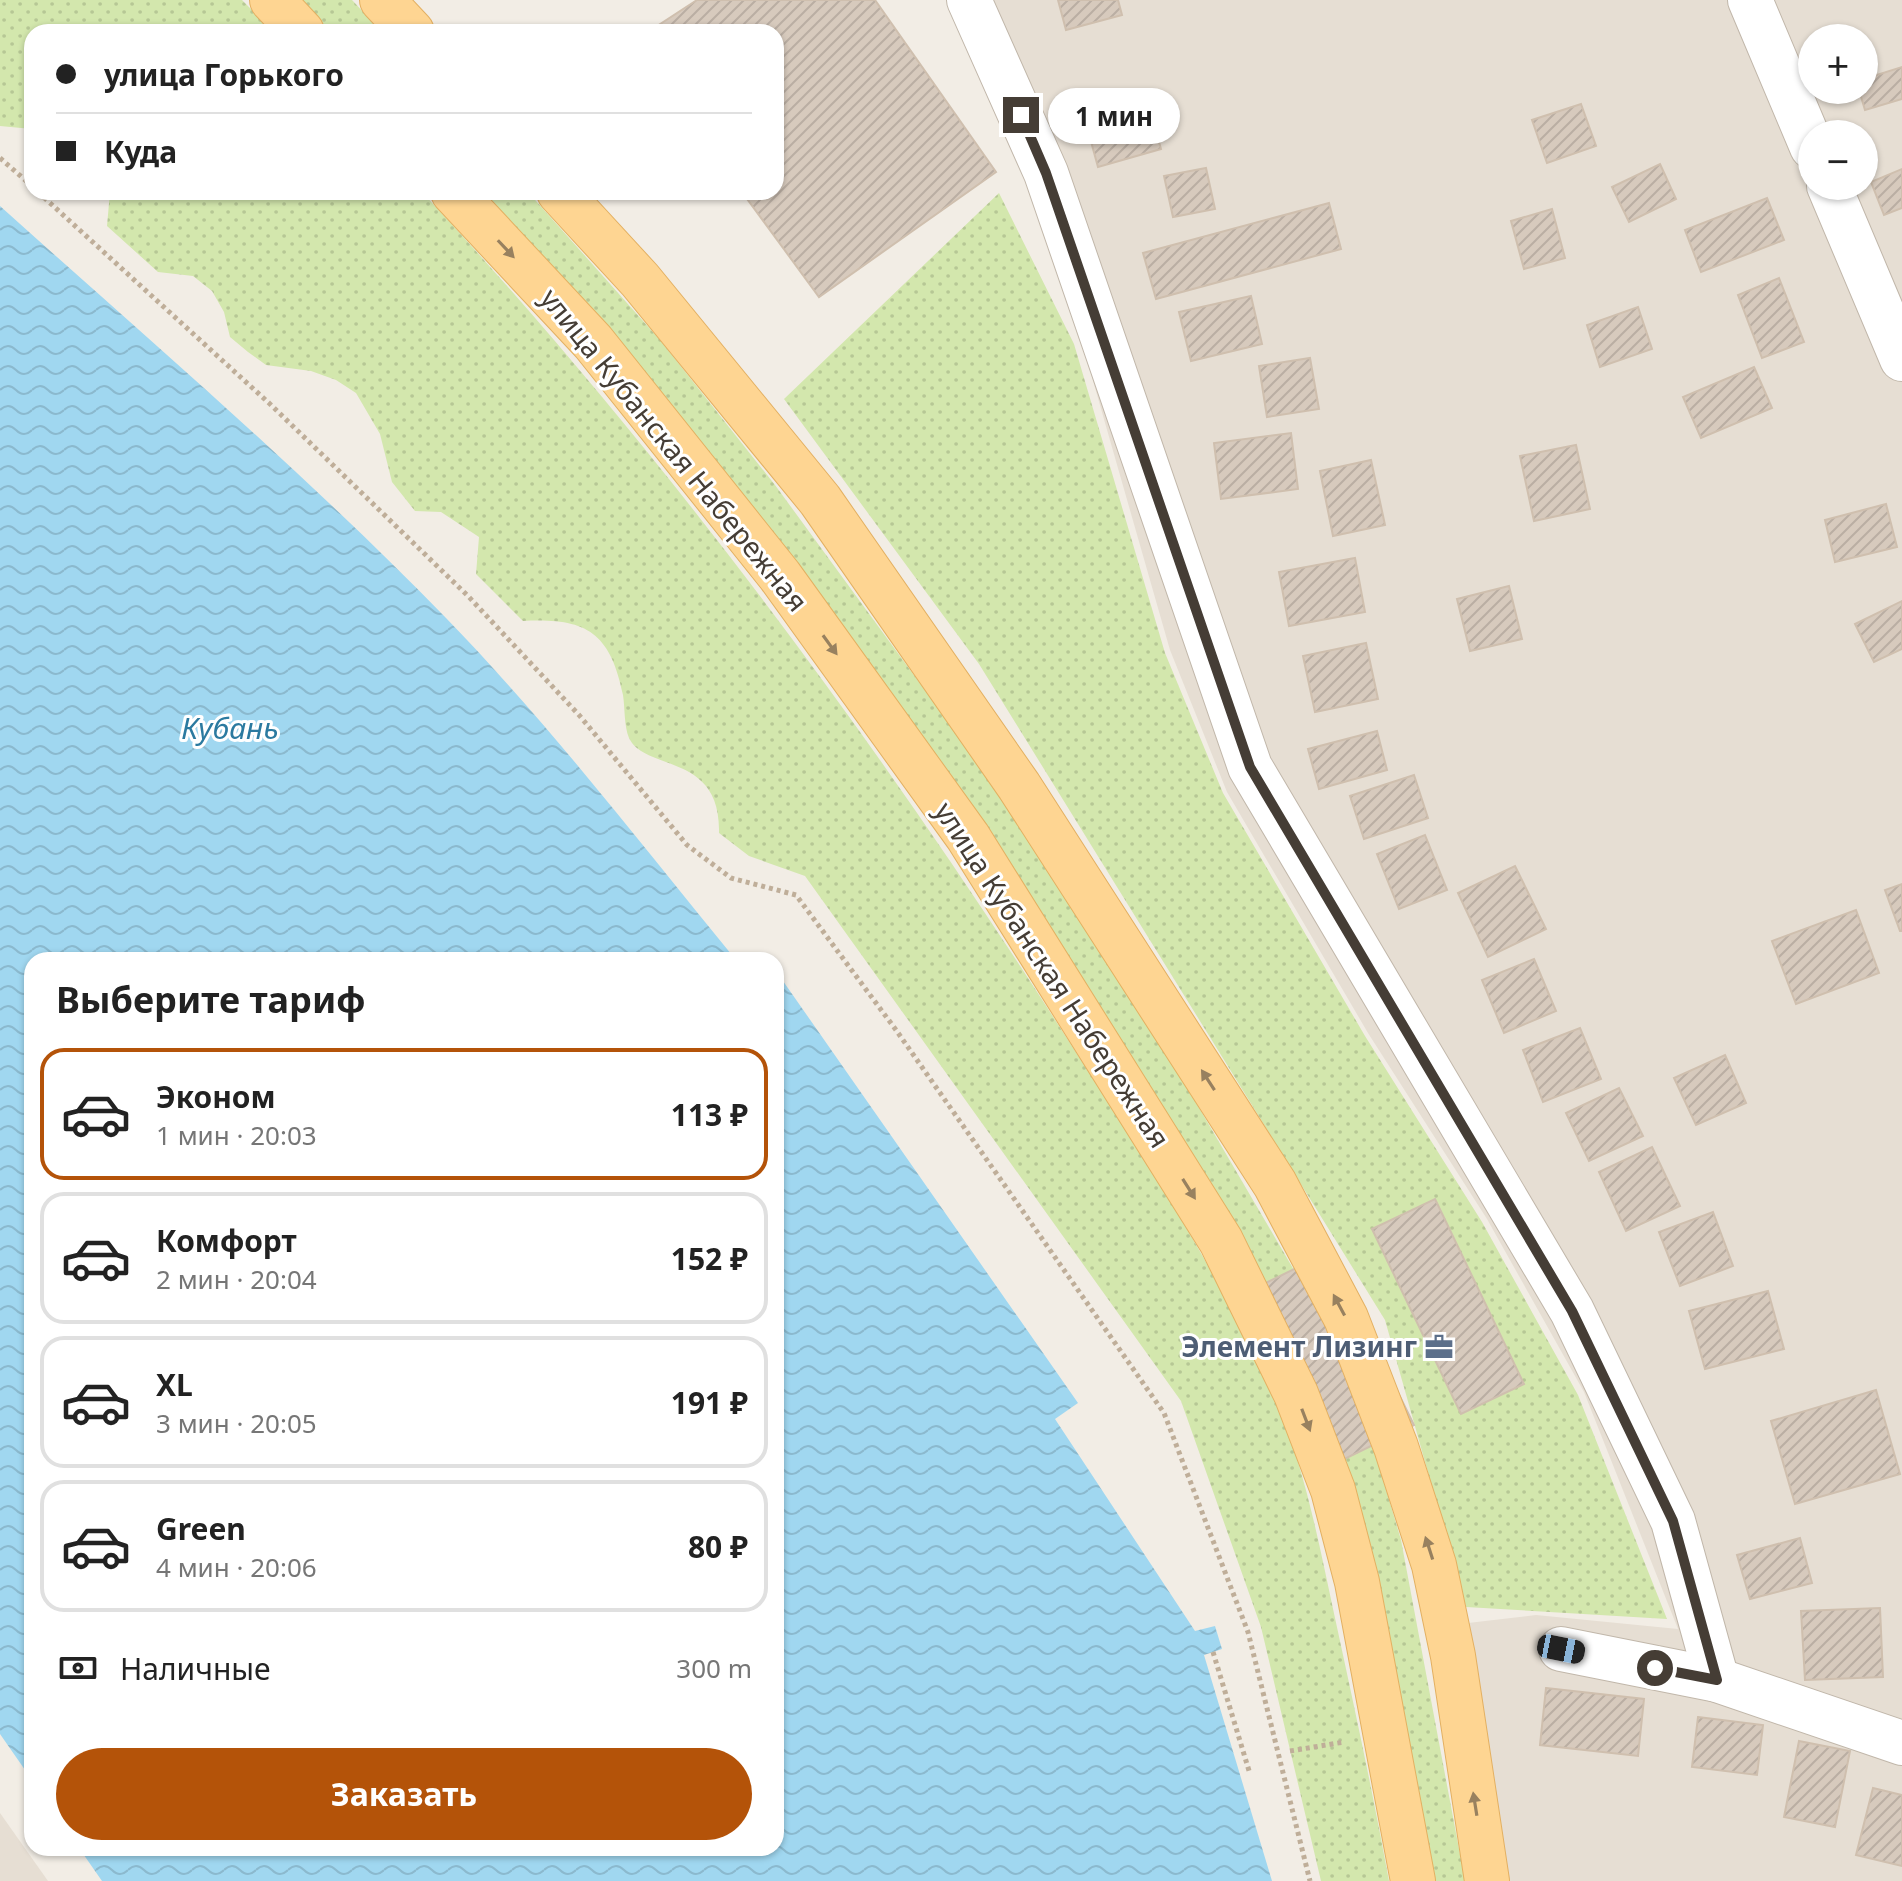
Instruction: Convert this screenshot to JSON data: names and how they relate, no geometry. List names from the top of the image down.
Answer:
{
  "streets": {
    "main road": ["улица Кубанская Набережная"]
  },
  "water": ["Кубань"],
  "places": {
    "office": ["Элемент Лизинг"]
  },
  "page": {
    "map_buttons": ["+", "−"],
    "banner": ["улица Горького", "Куда"],
    "bubble": "1 мин",
    "heading": "Выберите тариф",
    "list": [
      {
        "name": "Эконом",
        "note": "1 мин · 20:03",
        "value": "113 ₽"
      },
      {
        "name": "Комфорт",
        "note": "2 мин · 20:04",
        "value": "152 ₽"
      },
      {
        "name": "XL",
        "note": "3 мин · 20:05",
        "value": "191 ₽"
      },
      {
        "name": "Green",
        "note": "4 мин · 20:06",
        "value": "80 ₽"
      }
    ],
    "pay": ["Наличные", "300 m"],
    "buttons": "Заказать"
  }
}
